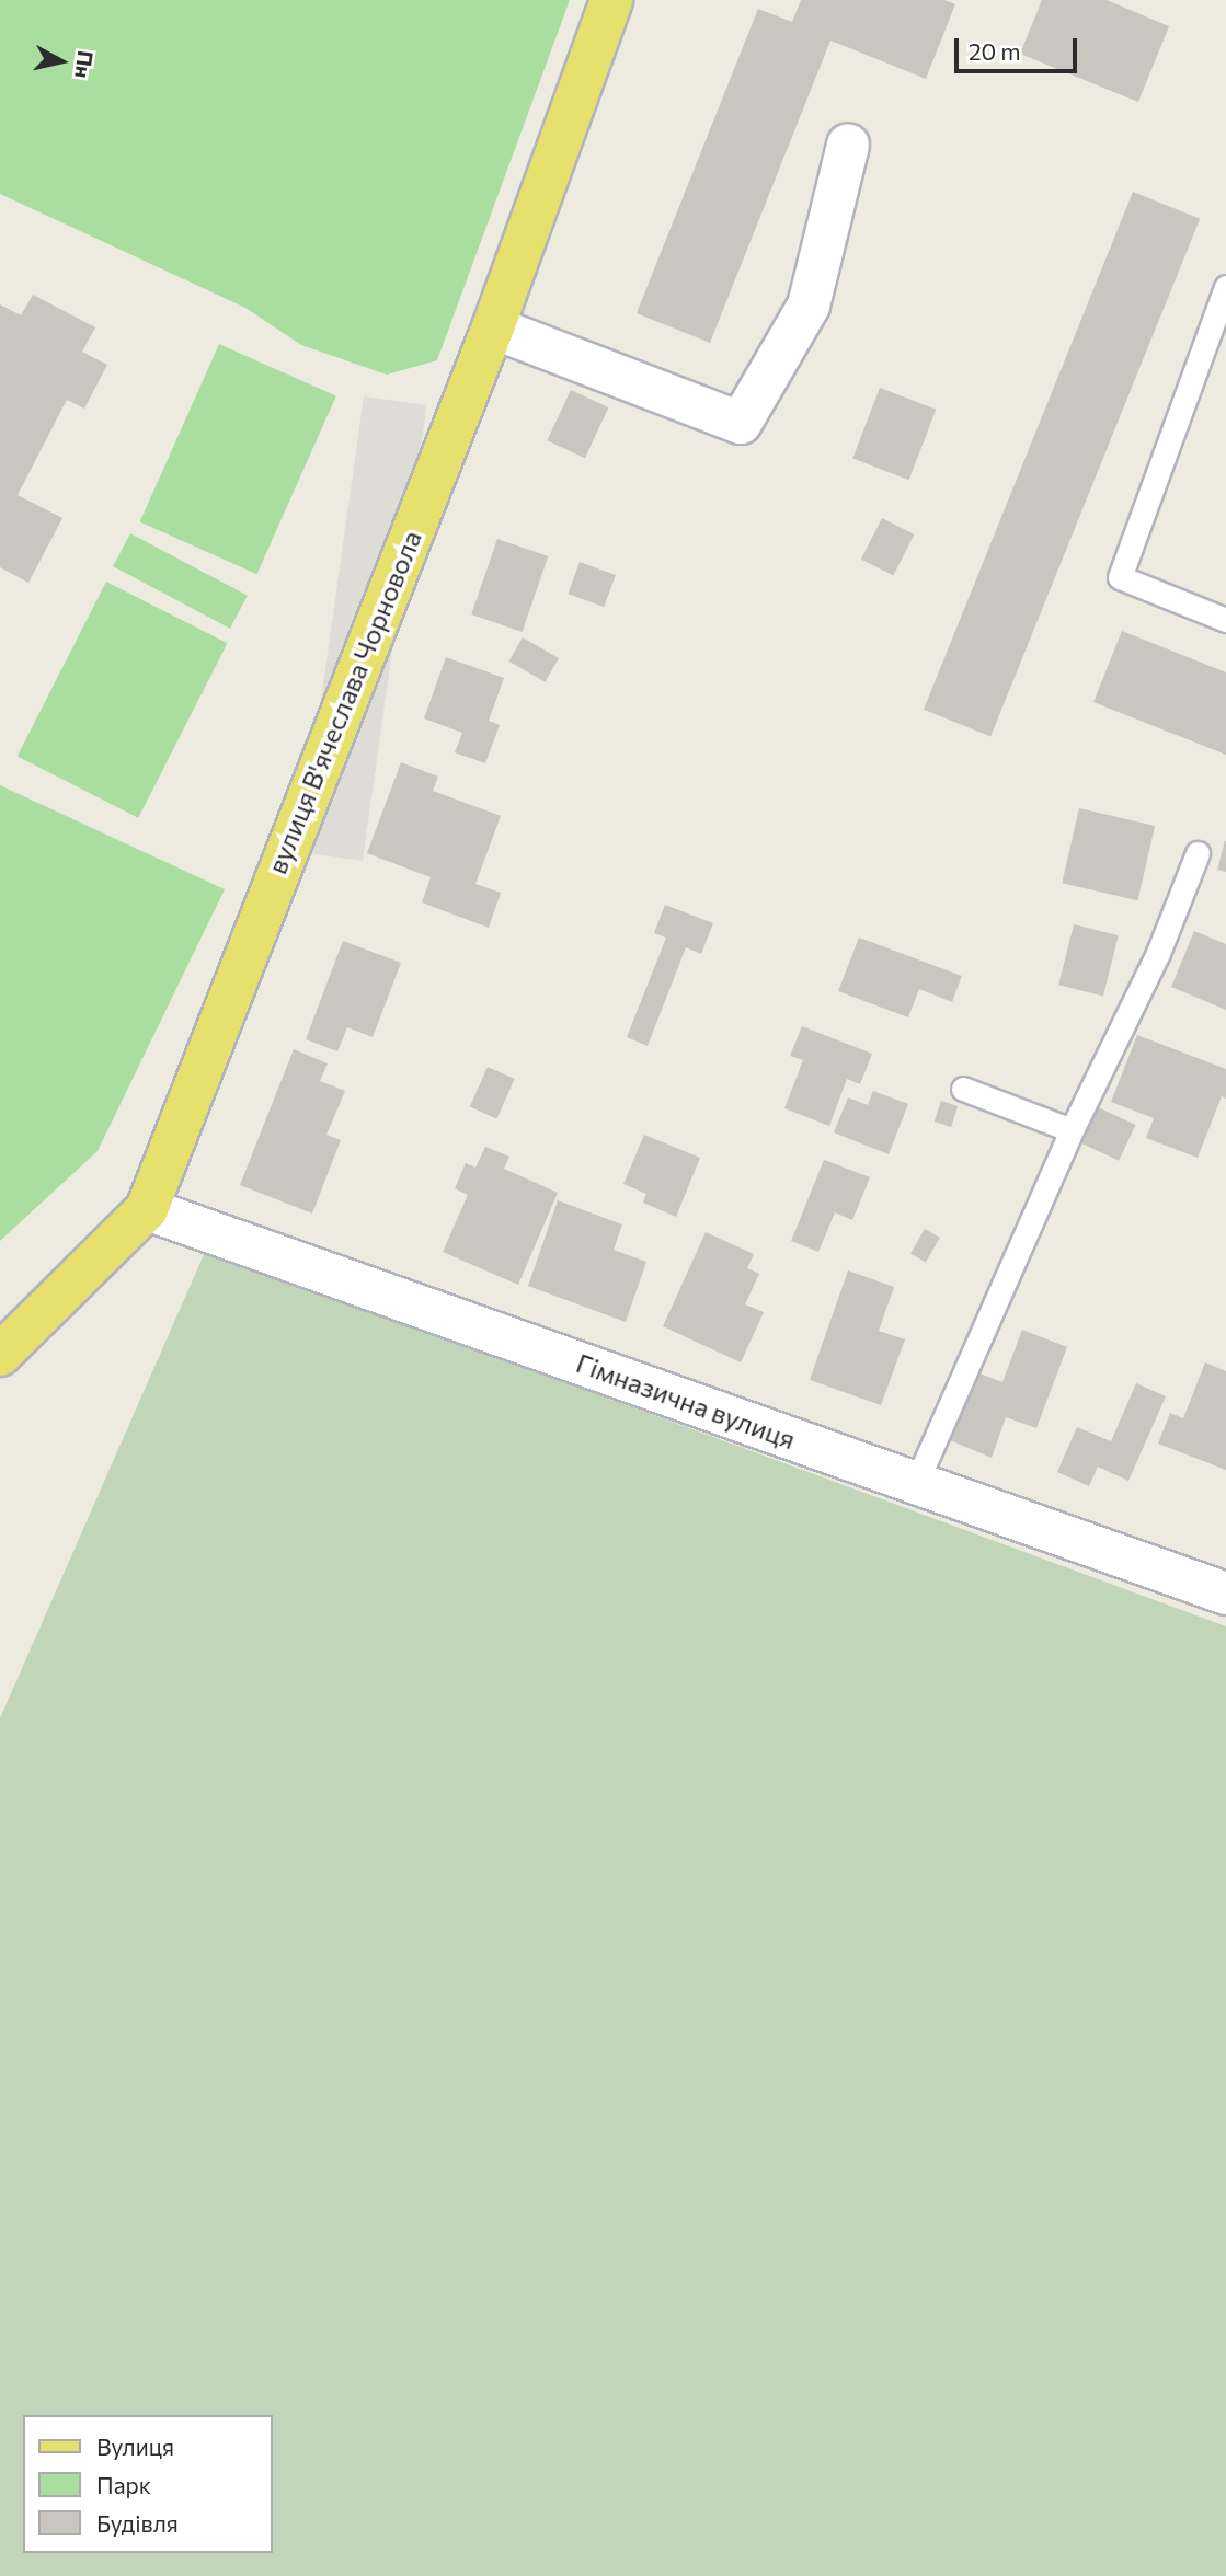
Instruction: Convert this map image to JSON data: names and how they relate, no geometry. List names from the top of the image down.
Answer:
{
  "streets": {
    "main road": ["вулиця В'ячеслава Чорновола"],
    "street": ["Гімназична вулиця"]
  },
  "crossings": [
    ["вулиця В'ячеслава Чорновола", "Гімназична вулиця"]
  ],
  "legend": ["Вулиця", "Парк", "Будівля"],
  "scale_bar": "20 m",
  "north": "right"
}
